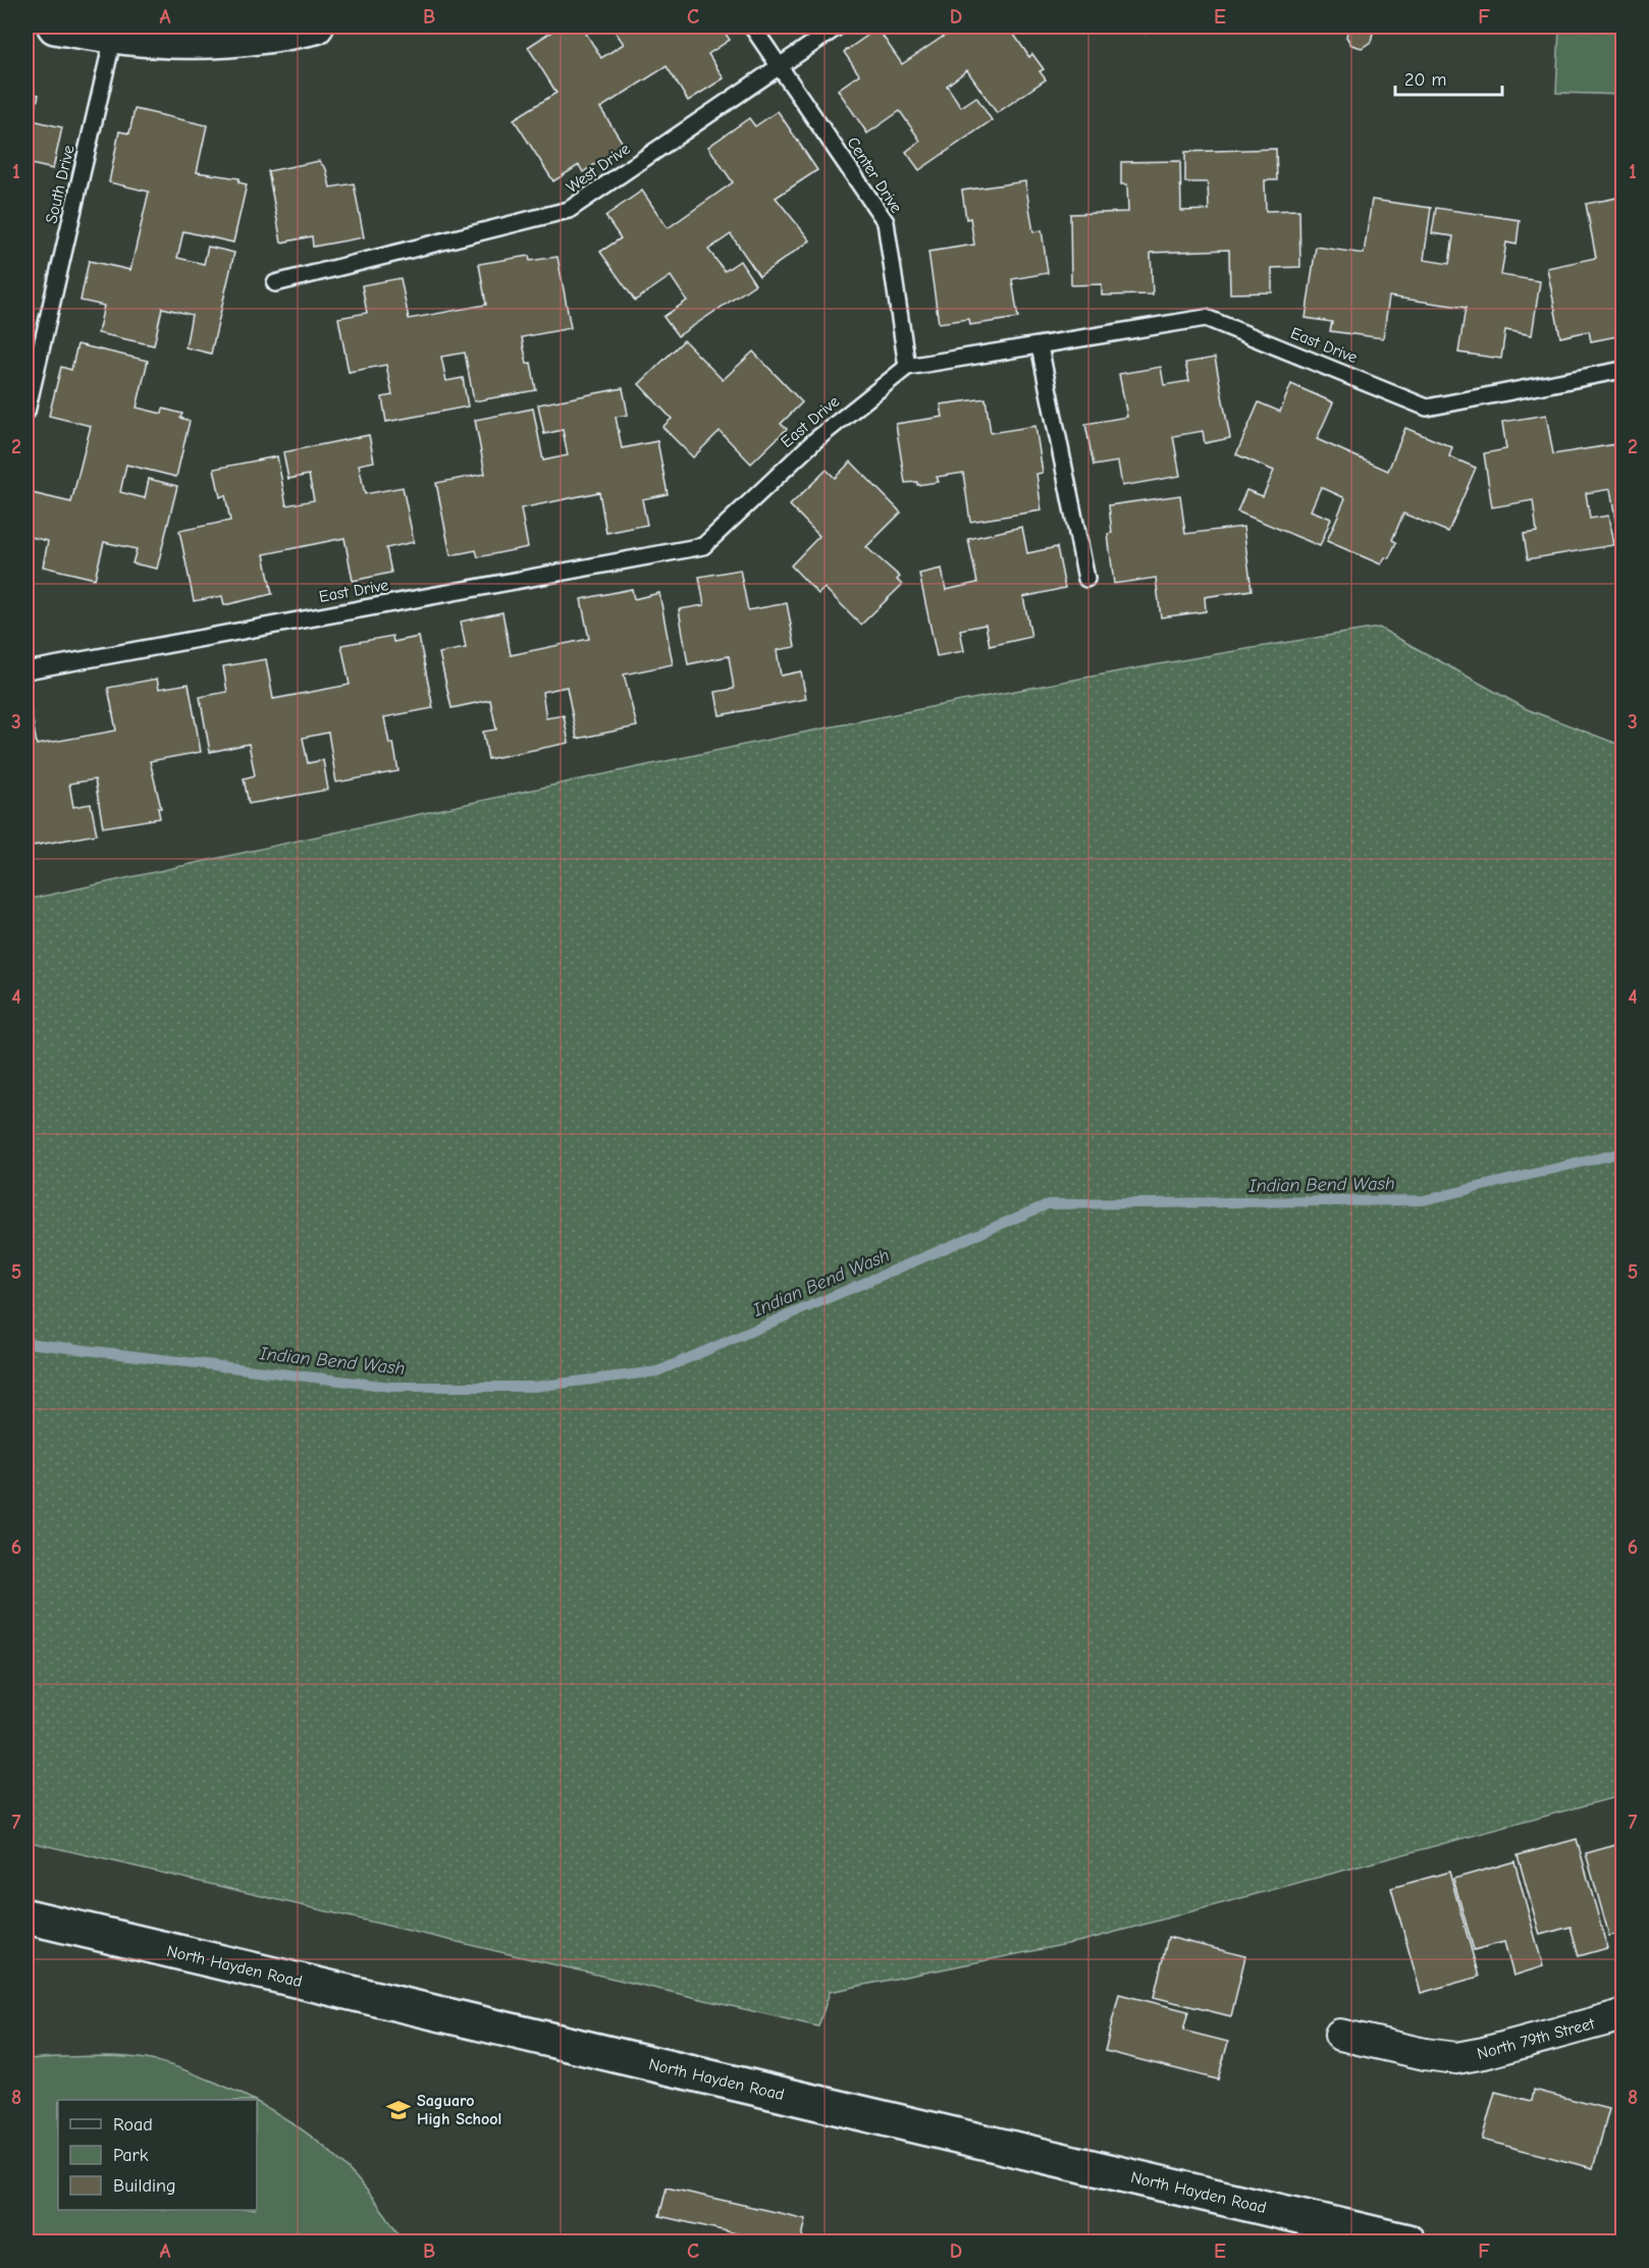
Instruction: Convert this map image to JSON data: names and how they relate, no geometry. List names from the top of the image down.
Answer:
{
  "streets": {
    "main road": ["North Hayden Road"],
    "street": ["North 79th Street"],
    "lane": [
      "West Drive",
      "Center Drive",
      "South Drive",
      "East Drive"
    ]
  },
  "crossings": [
    ["West Drive", "Center Drive"],
    ["Center Drive", "East Drive"]
  ],
  "water": ["Indian Bend Wash"],
  "places": {
    "school or university": ["Saguaro High School"]
  },
  "legend": ["Road", "Park", "Building"],
  "scale_bar": "20 m",
  "grid": {
    "columns": [
      "A",
      "B",
      "C",
      "D",
      "E",
      "F"
    ],
    "rows": [
      "1",
      "2",
      "3",
      "4",
      "5",
      "6",
      "7",
      "8"
    ]
  }
}
